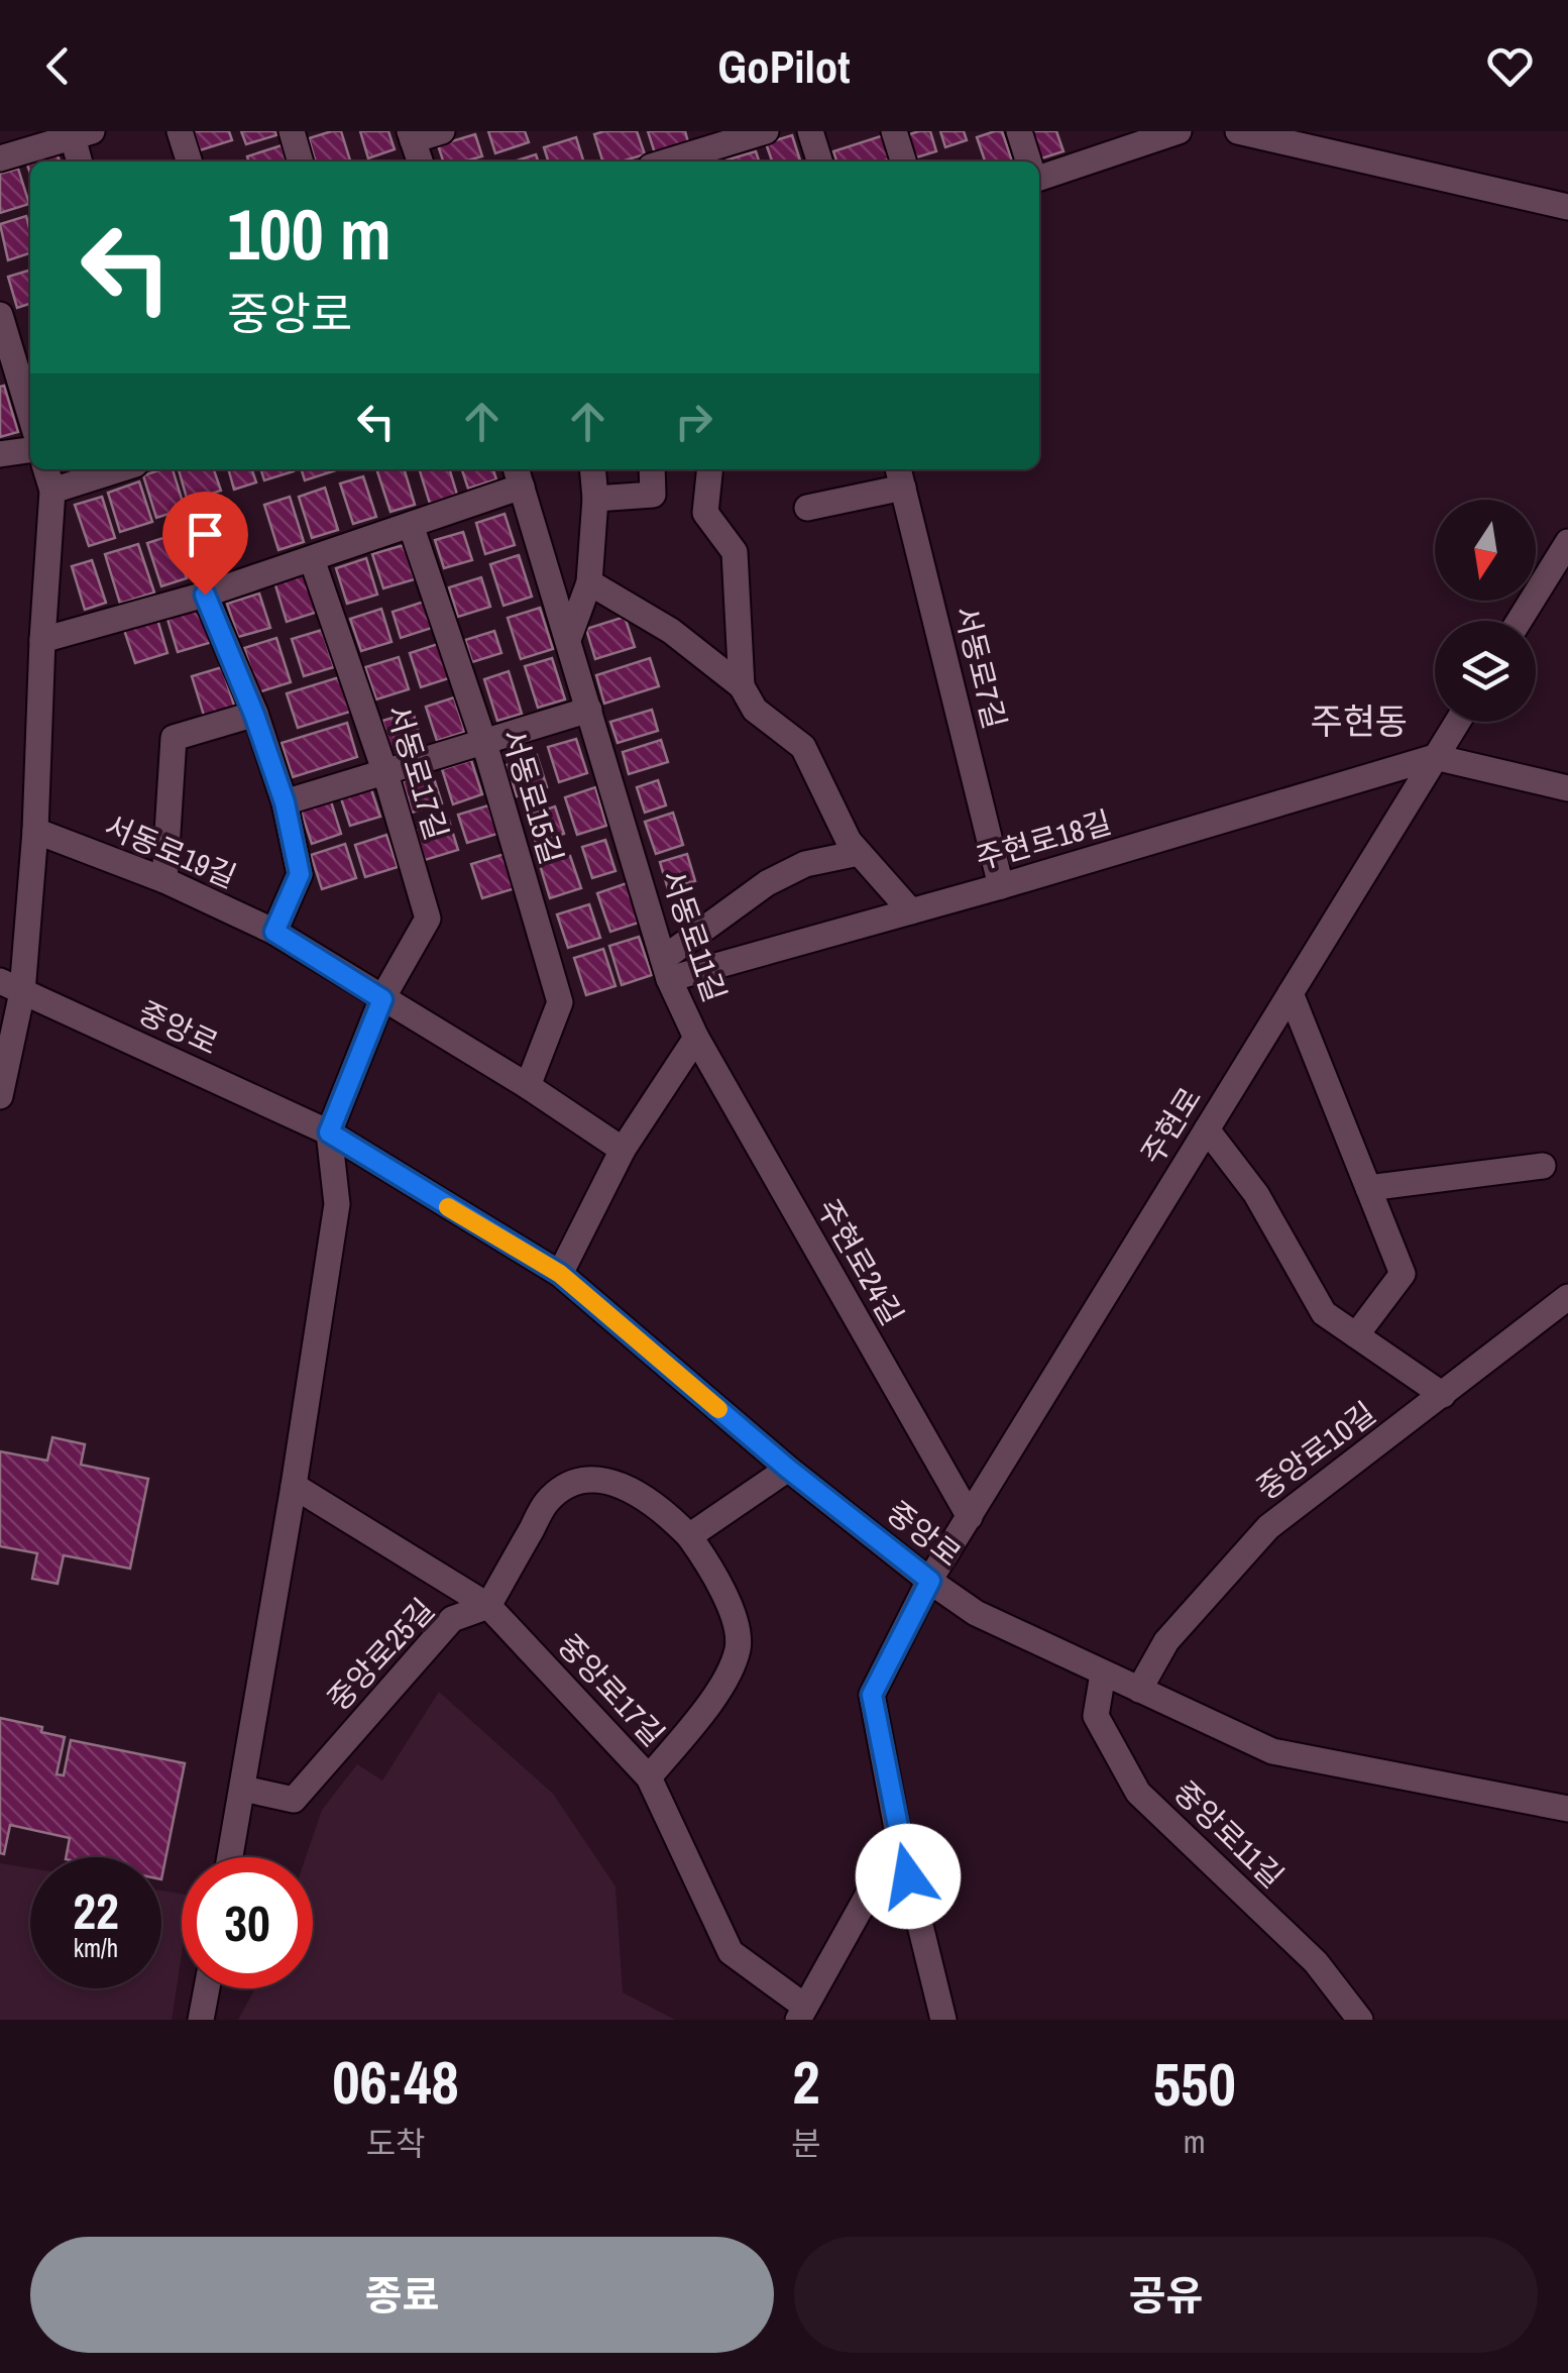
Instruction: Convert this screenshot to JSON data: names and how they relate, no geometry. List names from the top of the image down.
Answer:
{
  "streets": {
    "street": [
      "서동로7길",
      "서동로17길",
      "서동로15길",
      "주현로18길",
      "서동로19길",
      "서동로11길",
      "중앙로",
      "주현로",
      "주현로24길",
      "중앙로10길",
      "중앙로25길",
      "중앙로17길",
      "중앙로11길"
    ]
  },
  "crossings": [
    ["서동로7길", "주현로18길"],
    ["서동로17길", "서동로19길"],
    ["서동로15길", "서동로19길"],
    ["주현로18길", "서동로11길"],
    ["주현로18길", "주현로"],
    ["서동로19길", "서동로11길"],
    ["서동로11길", "중앙로"],
    ["서동로11길", "주현로24길"],
    ["중앙로", "주현로"],
    ["중앙로", "중앙로10길"],
    ["중앙로", "중앙로11길"],
    ["주현로", "주현로24길"],
    ["중앙로25길", "중앙로17길"]
  ],
  "districts": ["주현동"],
  "north": "bottom",
  "page": {
    "header": "GoPilot",
    "turn": ["100 m", "중앙로"],
    "speed": "22 km/h",
    "limit": "30",
    "eta": [
      "06:48",
      "도착",
      "2",
      "분",
      "550",
      "m"
    ],
    "buttons": ["종료", "공유"]
  }
}
